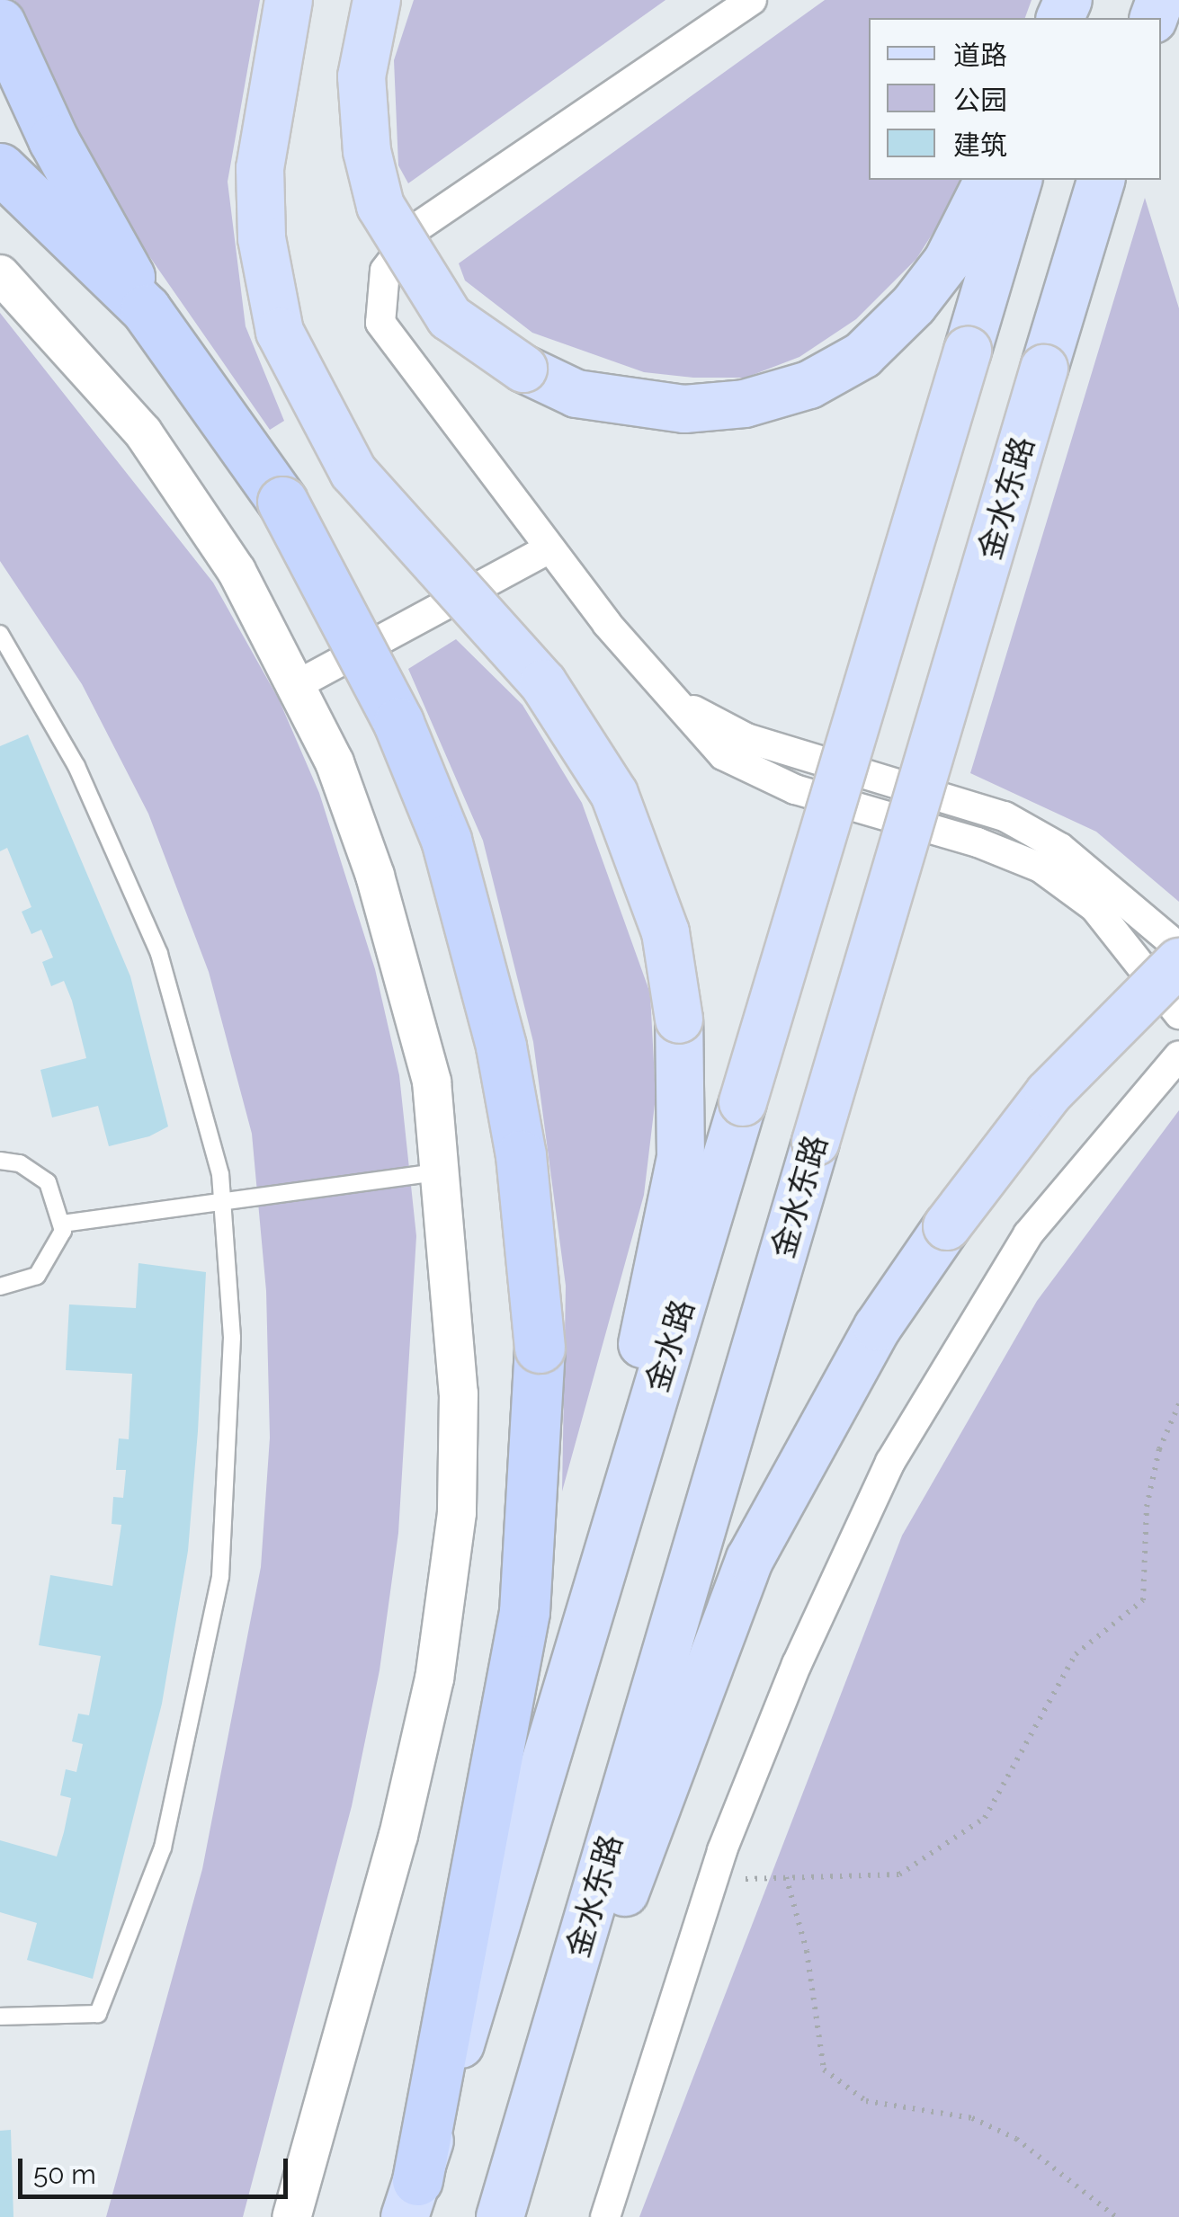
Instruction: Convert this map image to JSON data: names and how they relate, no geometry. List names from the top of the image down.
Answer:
{
  "streets": {
    "main road": ["金水东路", "金水路"]
  },
  "legend": ["道路", "公园", "建筑"],
  "scale_bar": "50 m"
}
